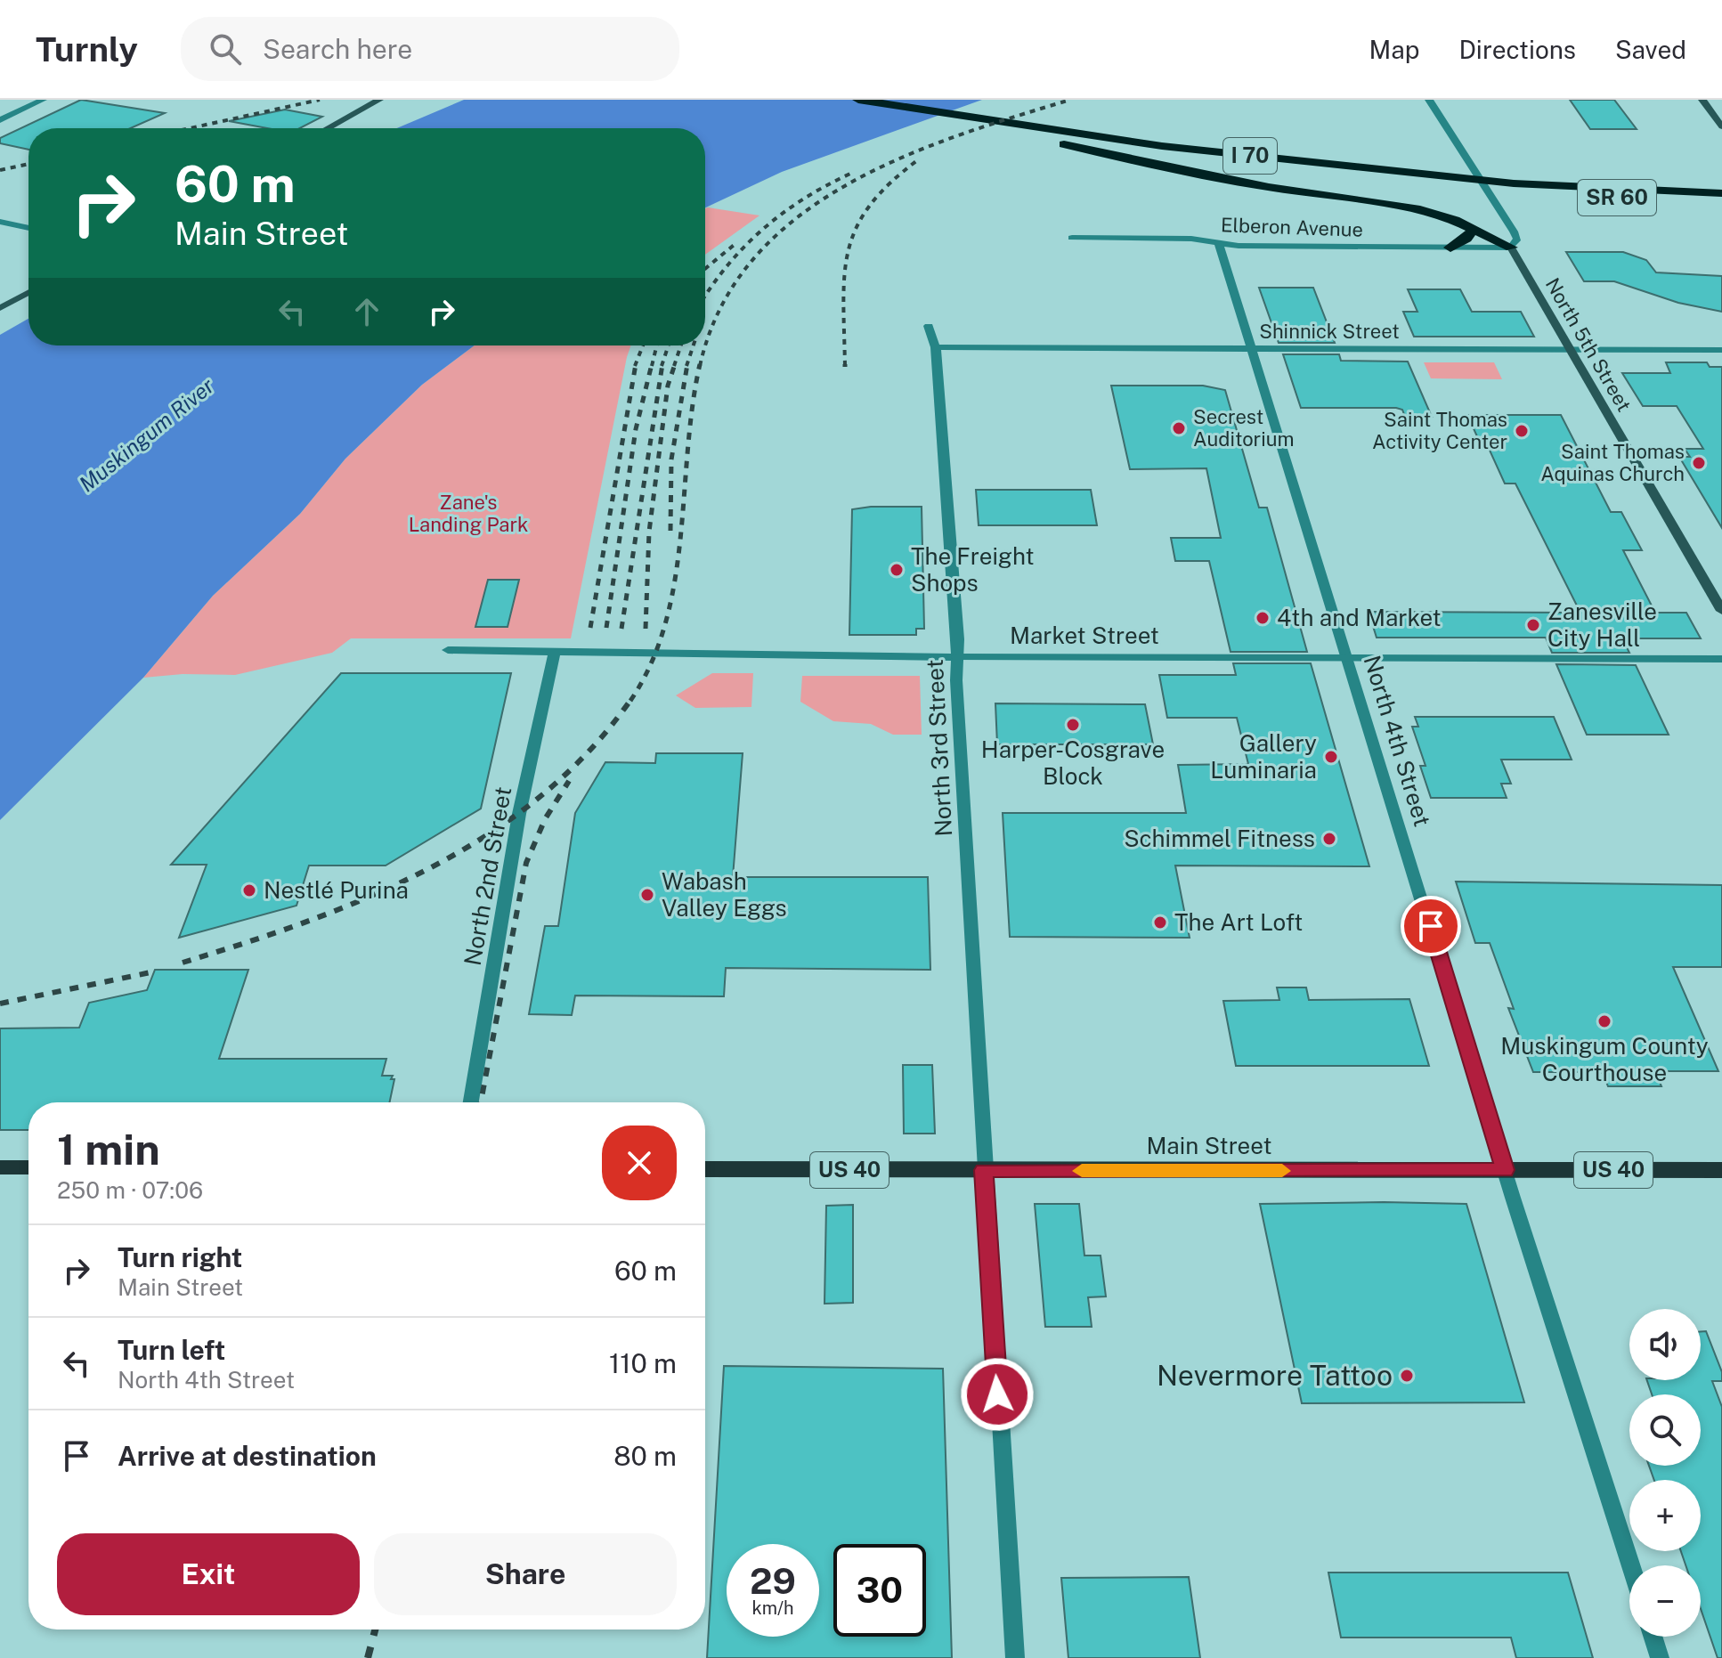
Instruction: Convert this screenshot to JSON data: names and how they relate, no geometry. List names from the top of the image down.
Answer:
{
  "streets": {
    "highway": ["I 70", "SR 60"],
    "main road": ["North 5th Street", "Main Street", "US 40"],
    "street": [
      "Elberon Avenue",
      "Shinnick Street",
      "Market Street",
      "North 4th Street",
      "North 3rd Street",
      "North 2nd Street"
    ]
  },
  "crossings": [
    ["I 70", "SR 60"],
    ["Elberon Avenue", "North 5th Street"],
    ["Elberon Avenue", "North 4th Street"],
    ["Shinnick Street", "North 5th Street"],
    ["Shinnick Street", "North 4th Street"],
    ["Shinnick Street", "North 3rd Street"],
    ["Market Street", "North 4th Street"],
    ["Market Street", "North 3rd Street"],
    ["Market Street", "North 2nd Street"],
    ["North 4th Street", "Main Street"],
    ["North 3rd Street", "Main Street"]
  ],
  "water": ["Muskingum River"],
  "parks": ["Zane's Landing Park"],
  "places": [
    "Secrest Auditorium",
    "Saint Thomas Activity Center",
    "Saint Thomas Aquinas Church",
    "The Freight Shops",
    "4th and Market",
    "Zanesville City Hall",
    "Harper-Cosgrave Block",
    "Gallery Luminaria",
    "Schimmel Fitness",
    "Nestlé Purina",
    "Wabash Valley Eggs",
    "The Art Loft",
    "Muskingum County Courthouse",
    "Nevermore Tattoo"
  ],
  "page": {
    "header": "Turnly",
    "search": "Search here",
    "nav": ["Map", "Directions", "Saved"],
    "turn": ["60 m", "Main Street"],
    "heading": ["1 min", "250 m · 07:06"],
    "list": [
      {
        "name": "Turn right",
        "note": "Main Street",
        "value": "60 m"
      },
      {
        "name": "Turn left",
        "note": "North 4th Street",
        "value": "110 m"
      },
      {
        "name": "Arrive at destination",
        "value": "80 m"
      }
    ],
    "map_buttons": ["+", "−"],
    "buttons": ["Exit", "Share"],
    "speed": "29 km/h",
    "limit": "30"
  }
}
